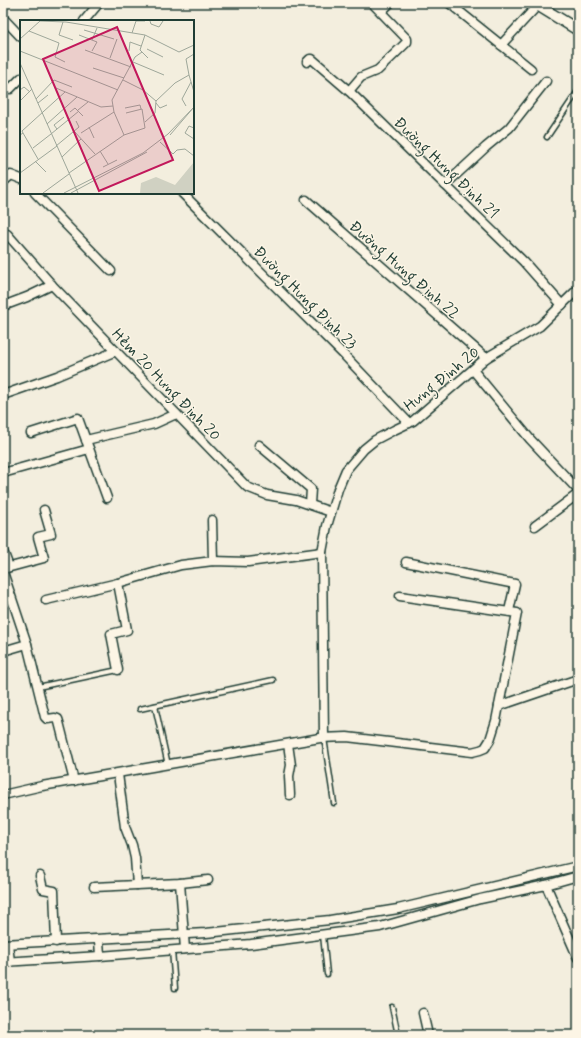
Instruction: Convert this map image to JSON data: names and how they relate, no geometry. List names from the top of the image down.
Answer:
{
  "streets": {
    "street": [
      "Đường Hưng Định 21",
      "Đường Hưng Định 22",
      "Đường Hưng Định 23",
      "Hưng Định 20",
      "Hẻm 20 Hưng Định 20"
    ]
  },
  "crossings": [
    ["Đường Hưng Định 21", "Hưng Định 20"],
    ["Đường Hưng Định 22", "Hưng Định 20"],
    ["Đường Hưng Định 23", "Hưng Định 20"],
    ["Hưng Định 20", "Hẻm 20 Hưng Định 20"]
  ]
}
